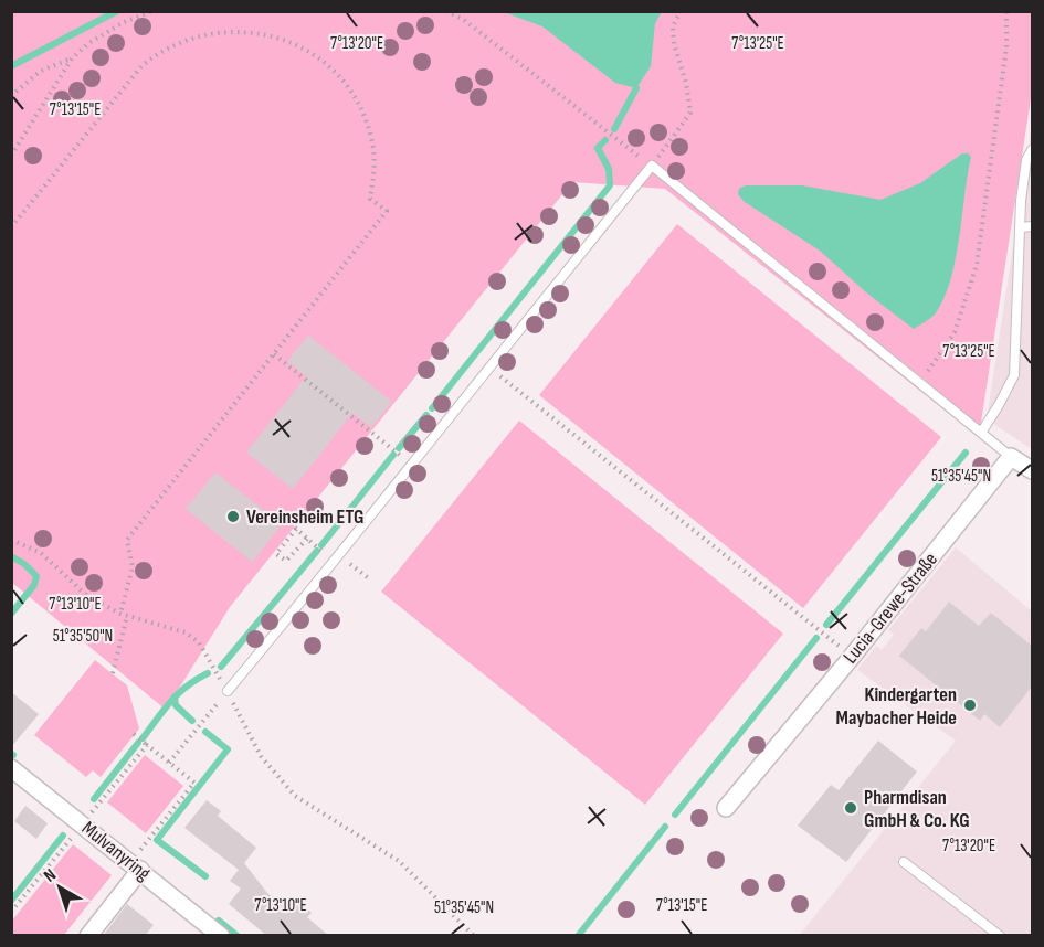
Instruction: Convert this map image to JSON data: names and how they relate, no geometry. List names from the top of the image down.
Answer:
{
  "streets": {
    "street": ["Lucia-Grewe-Straße", "Mulvanyring"]
  },
  "places": ["Vereinsheim ETG", "Kindergarten Maybacher Heide", "Pharmdisan GmbH & Co. KG"],
  "north": "top left",
  "coordinates": [
    "7°13'20\"E",
    "7°13'25\"E",
    "7°13'15\"E",
    "51°35'45\"N",
    "7°13'10\"E",
    "51°35'50\"N"
  ]
}
